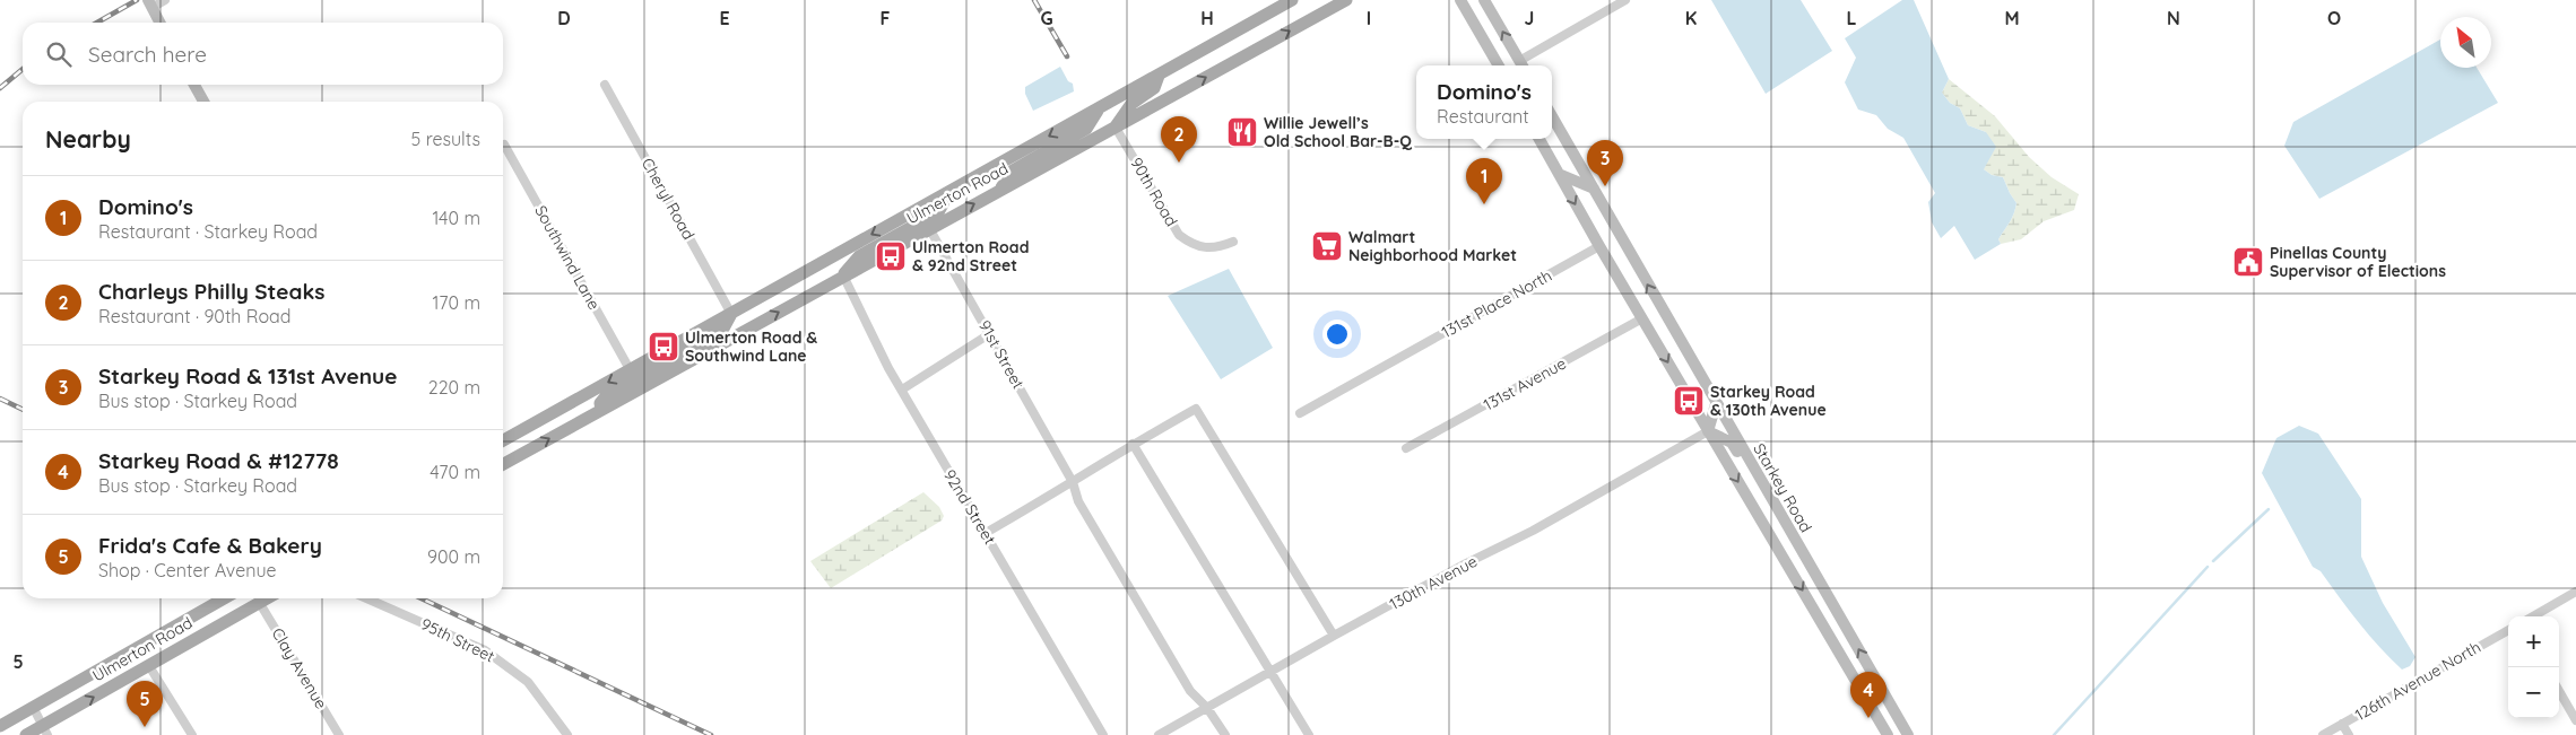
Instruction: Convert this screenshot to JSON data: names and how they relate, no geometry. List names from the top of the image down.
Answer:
{
  "streets": {
    "main road": ["Ulmerton Road", "Starkey Road"],
    "street": [
      "90th Road",
      "Cheryl Road",
      "Southwind Lane",
      "131st Place North",
      "91st Street",
      "131st Avenue",
      "92nd Street",
      "130th Avenue",
      "95th Street",
      "Clay Avenue",
      "126th Avenue North"
    ]
  },
  "crossings": [
    ["90th Road", "Ulmerton Road"],
    ["Ulmerton Road", "Cheryl Road"],
    ["Ulmerton Road", "Southwind Lane"],
    ["Ulmerton Road", "91st Street"],
    ["Ulmerton Road", "92nd Street"],
    ["Ulmerton Road", "Clay Avenue"],
    ["91st Street", "130th Avenue"]
  ],
  "places": {
    "restaurant": ["Willie Jewell’s Old School Bar-B-Q"],
    "supermarket": ["Walmart Neighborhood Market"],
    "bus stop": ["Ulmerton Road & 92nd Street", "Ulmerton Road & Southwind Lane", "Starkey Road & 130th Avenue"],
    "public building": ["Pinellas County Supervisor of Elections"]
  },
  "north": "top left",
  "page": {
    "search": "Search here",
    "popup": ["Domino's", "Restaurant"],
    "heading": ["Nearby", "5 results"],
    "pins": [
      "2",
      "3",
      "1",
      "4",
      "5"
    ],
    "list": [
      {
        "mark": "1",
        "name": "Domino's",
        "note": "Restaurant · Starkey Road",
        "value": "140 m"
      },
      {
        "mark": "2",
        "name": "Charleys Philly Steaks",
        "note": "Restaurant · 90th Road",
        "value": "170 m"
      },
      {
        "mark": "3",
        "name": "Starkey Road & 131st Avenue",
        "note": "Bus stop · Starkey Road",
        "value": "220 m"
      },
      {
        "mark": "4",
        "name": "Starkey Road & #12778",
        "note": "Bus stop · Starkey Road",
        "value": "470 m"
      },
      {
        "mark": "5",
        "name": "Frida's Cafe & Bakery",
        "note": "Shop · Center Avenue",
        "value": "900 m"
      }
    ],
    "map_buttons": ["+", "−"]
  },
  "grid": {
    "columns": [
      "D",
      "E",
      "F",
      "G",
      "H",
      "I",
      "J",
      "K",
      "L",
      "M",
      "N",
      "O"
    ],
    "rows": ["5"]
  }
}
